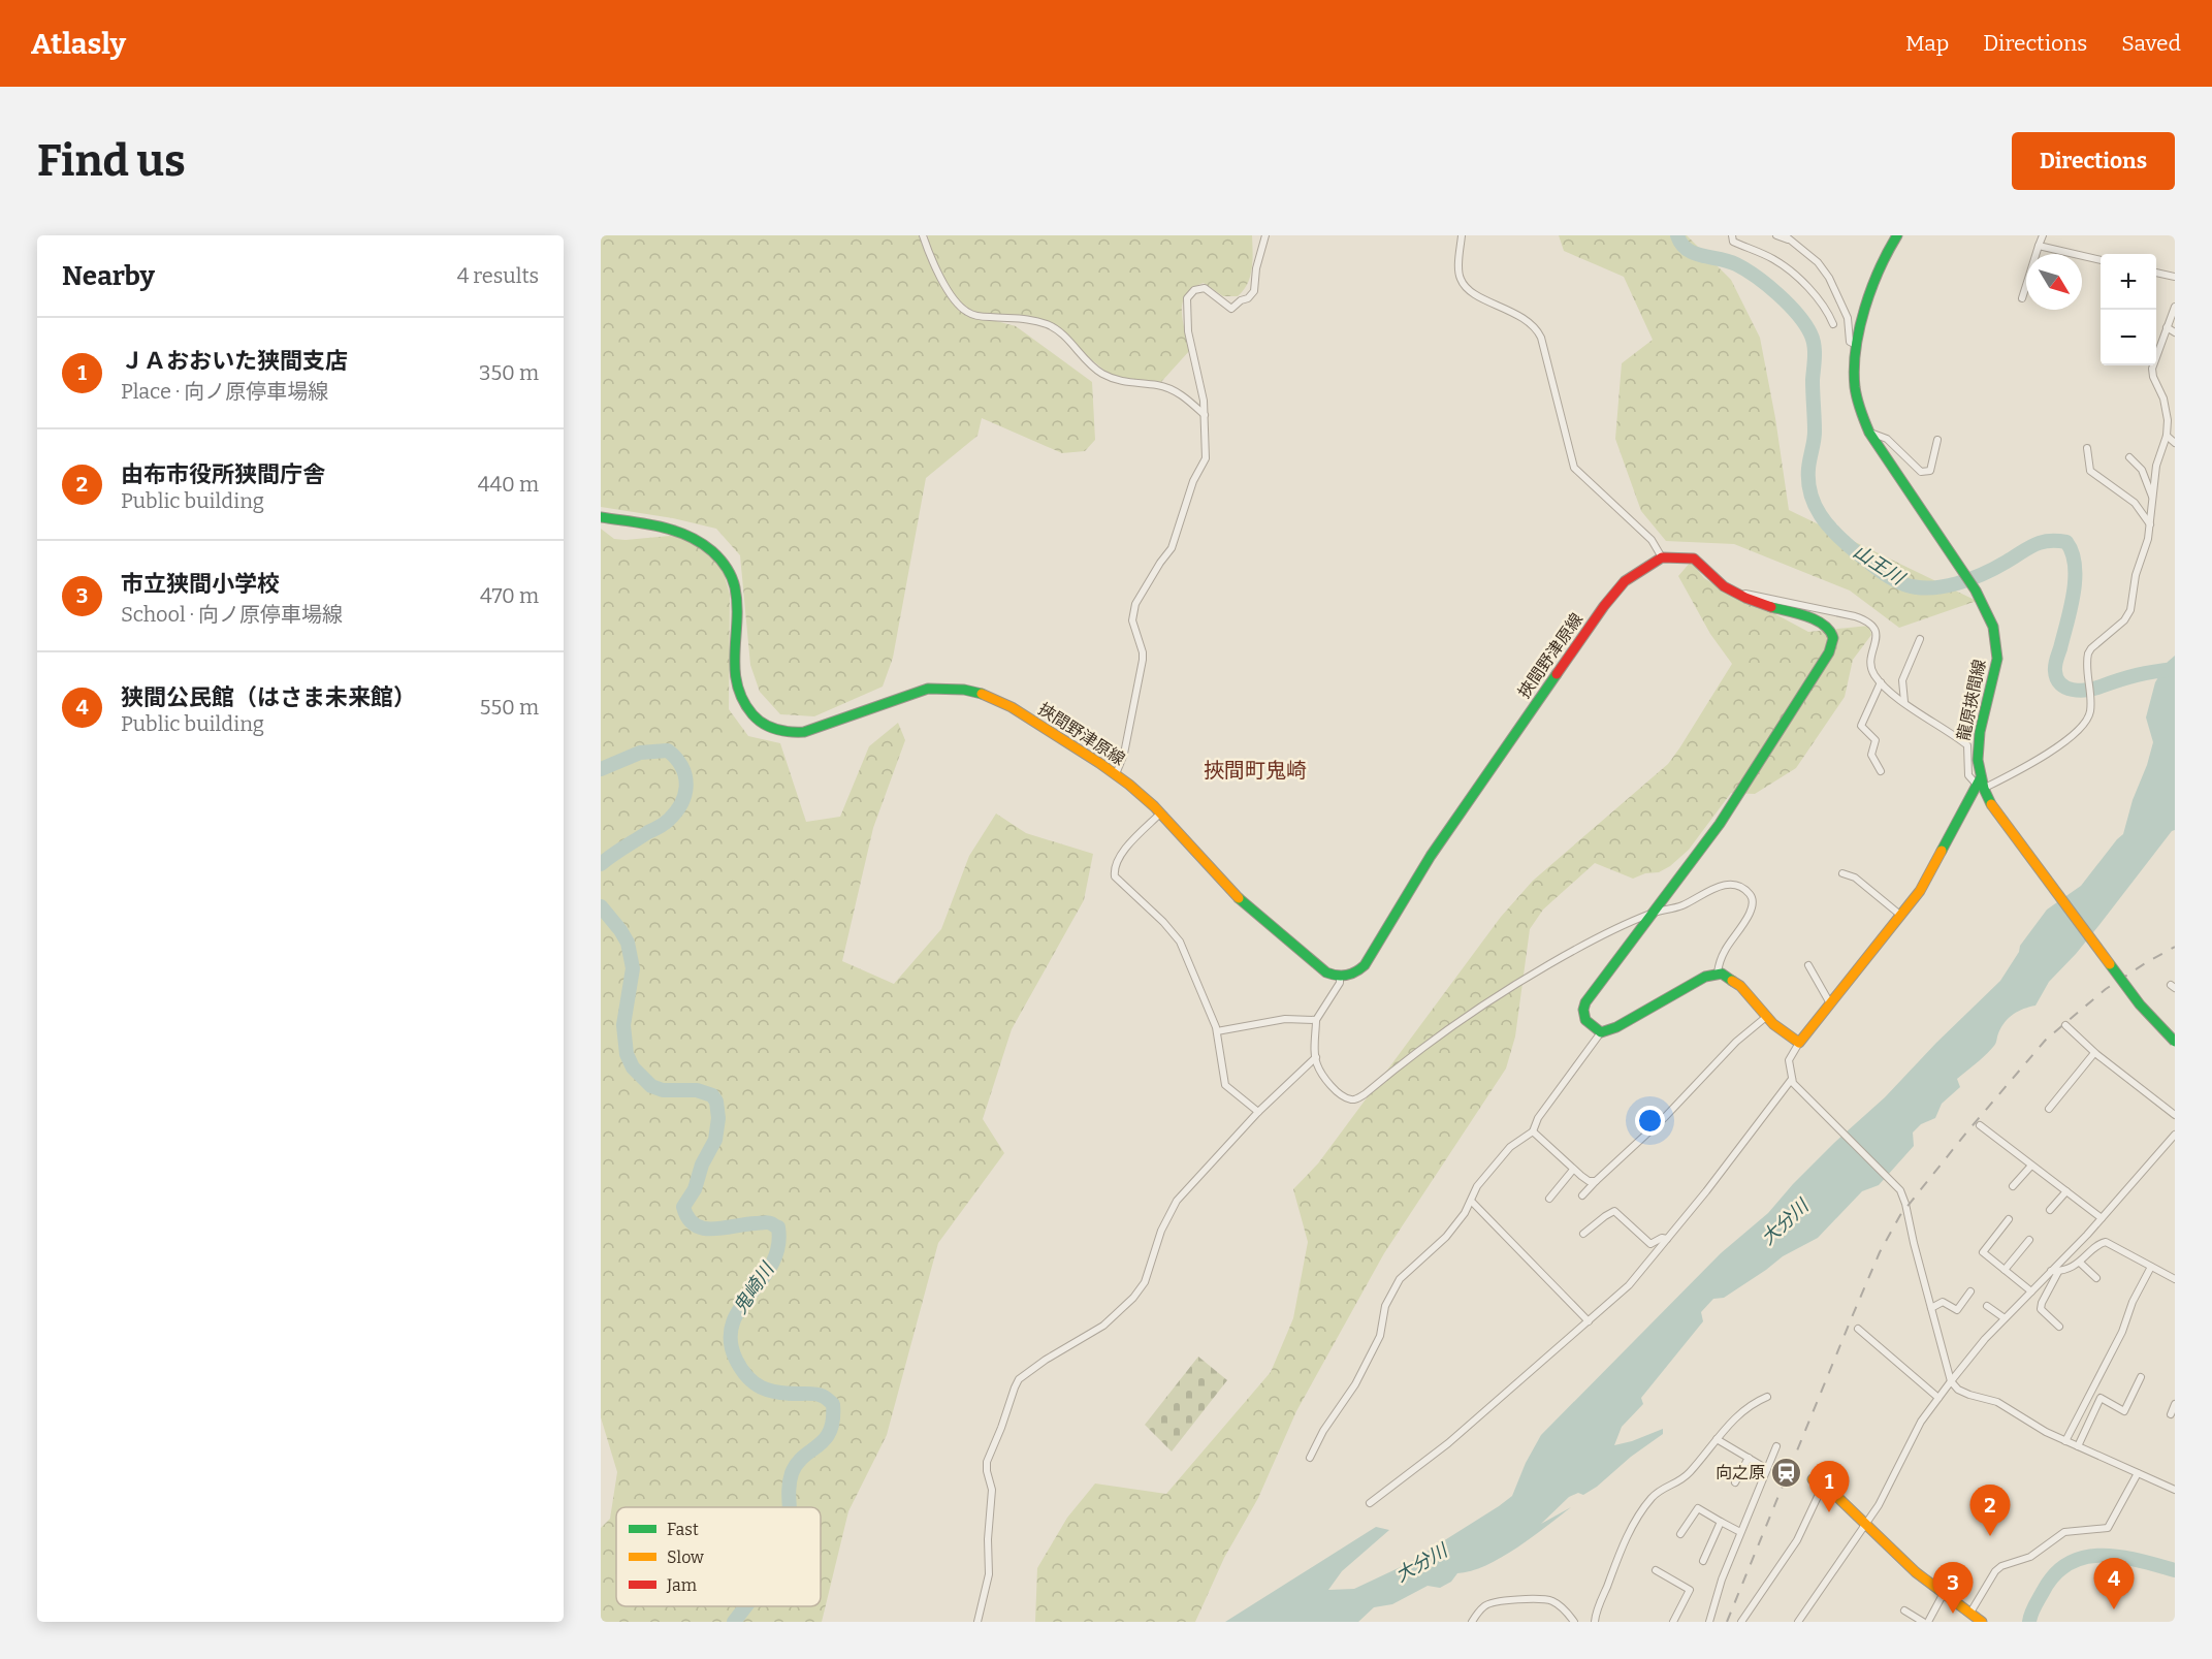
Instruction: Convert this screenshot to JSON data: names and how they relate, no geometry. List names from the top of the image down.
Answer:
{
  "streets": {
    "main road": ["挾間野津原線", "龍原挾間線"]
  },
  "districts": ["挾間町鬼崎"],
  "water": ["山王川", "大分川", "鬼崎川"],
  "places": {
    "station": ["向之原"]
  },
  "legend": ["Fast", "Slow", "Jam"],
  "north": "bottom right",
  "page": {
    "header": "Atlasly",
    "nav": ["Map", "Directions", "Saved"],
    "buttons": "Directions",
    "title": "Find us",
    "heading": ["Nearby", "4 results"],
    "map_buttons": ["+", "−"],
    "list": [
      {
        "mark": "1",
        "name": "ＪＡおおいた狭間支店",
        "note": "Place · 向ノ原停車場線",
        "value": "350 m"
      },
      {
        "mark": "2",
        "name": "由布市役所狭間庁舎",
        "note": "Public building",
        "value": "440 m"
      },
      {
        "mark": "3",
        "name": "市立狭間小学校",
        "note": "School · 向ノ原停車場線",
        "value": "470 m"
      },
      {
        "mark": "4",
        "name": "狭間公民館（はさま未来館）",
        "note": "Public building",
        "value": "550 m"
      }
    ],
    "pins": [
      "1",
      "2",
      "4",
      "3"
    ]
  }
}
